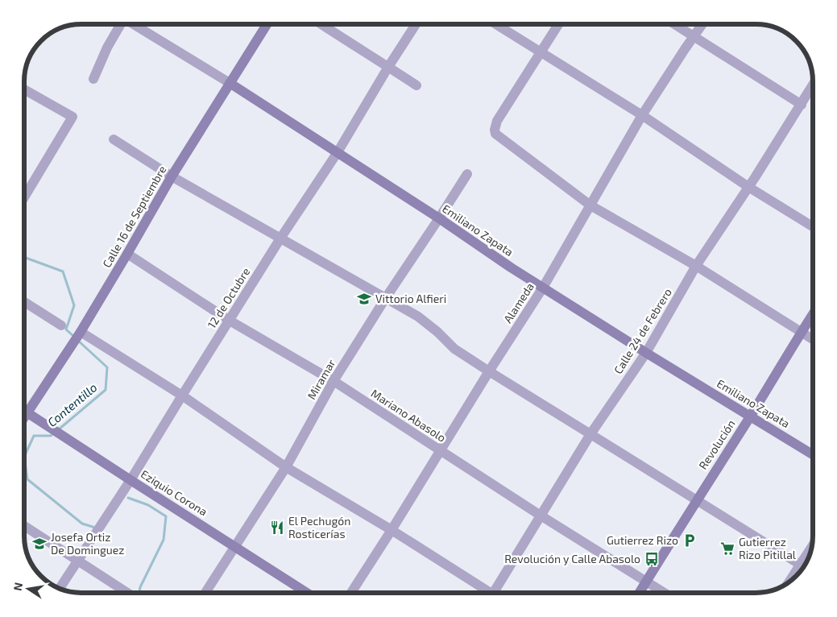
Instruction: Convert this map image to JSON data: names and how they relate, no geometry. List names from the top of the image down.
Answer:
{
  "streets": {
    "street": [
      "Calle 16 de Septiembre",
      "Emiliano Zapata",
      "12 de Octubre",
      "Alameda",
      "Calle 24 de Febrero",
      "Miramar",
      "Mariano Abasolo",
      "Revolución",
      "Eziquio Corona"
    ]
  },
  "crossings": [
    ["Calle 16 de Septiembre", "Emiliano Zapata"],
    ["Calle 16 de Septiembre", "Mariano Abasolo"],
    ["Calle 16 de Septiembre", "Eziquio Corona"],
    ["Emiliano Zapata", "12 de Octubre"],
    ["Emiliano Zapata", "Alameda"],
    ["Emiliano Zapata", "Calle 24 de Febrero"],
    ["Emiliano Zapata", "Miramar"],
    ["Emiliano Zapata", "Revolución"],
    ["12 de Octubre", "Mariano Abasolo"],
    ["12 de Octubre", "Eziquio Corona"],
    ["Alameda", "Mariano Abasolo"],
    ["Calle 24 de Febrero", "Mariano Abasolo"],
    ["Miramar", "Mariano Abasolo"],
    ["Miramar", "Eziquio Corona"],
    ["Mariano Abasolo", "Revolución"]
  ],
  "water": ["Contentillo"],
  "places": {
    "school or university": ["Vittorio Alfieri", "Josefa Ortiz De Dominguez"],
    "restaurant": ["El Pechugón Rosticerías"],
    "parking": ["Gutierrez Rizo"],
    "supermarket": ["Gutierrez Rizo Pitillal"],
    "bus stop": ["Revolución y Calle Abasolo"]
  },
  "north": "left"
}
